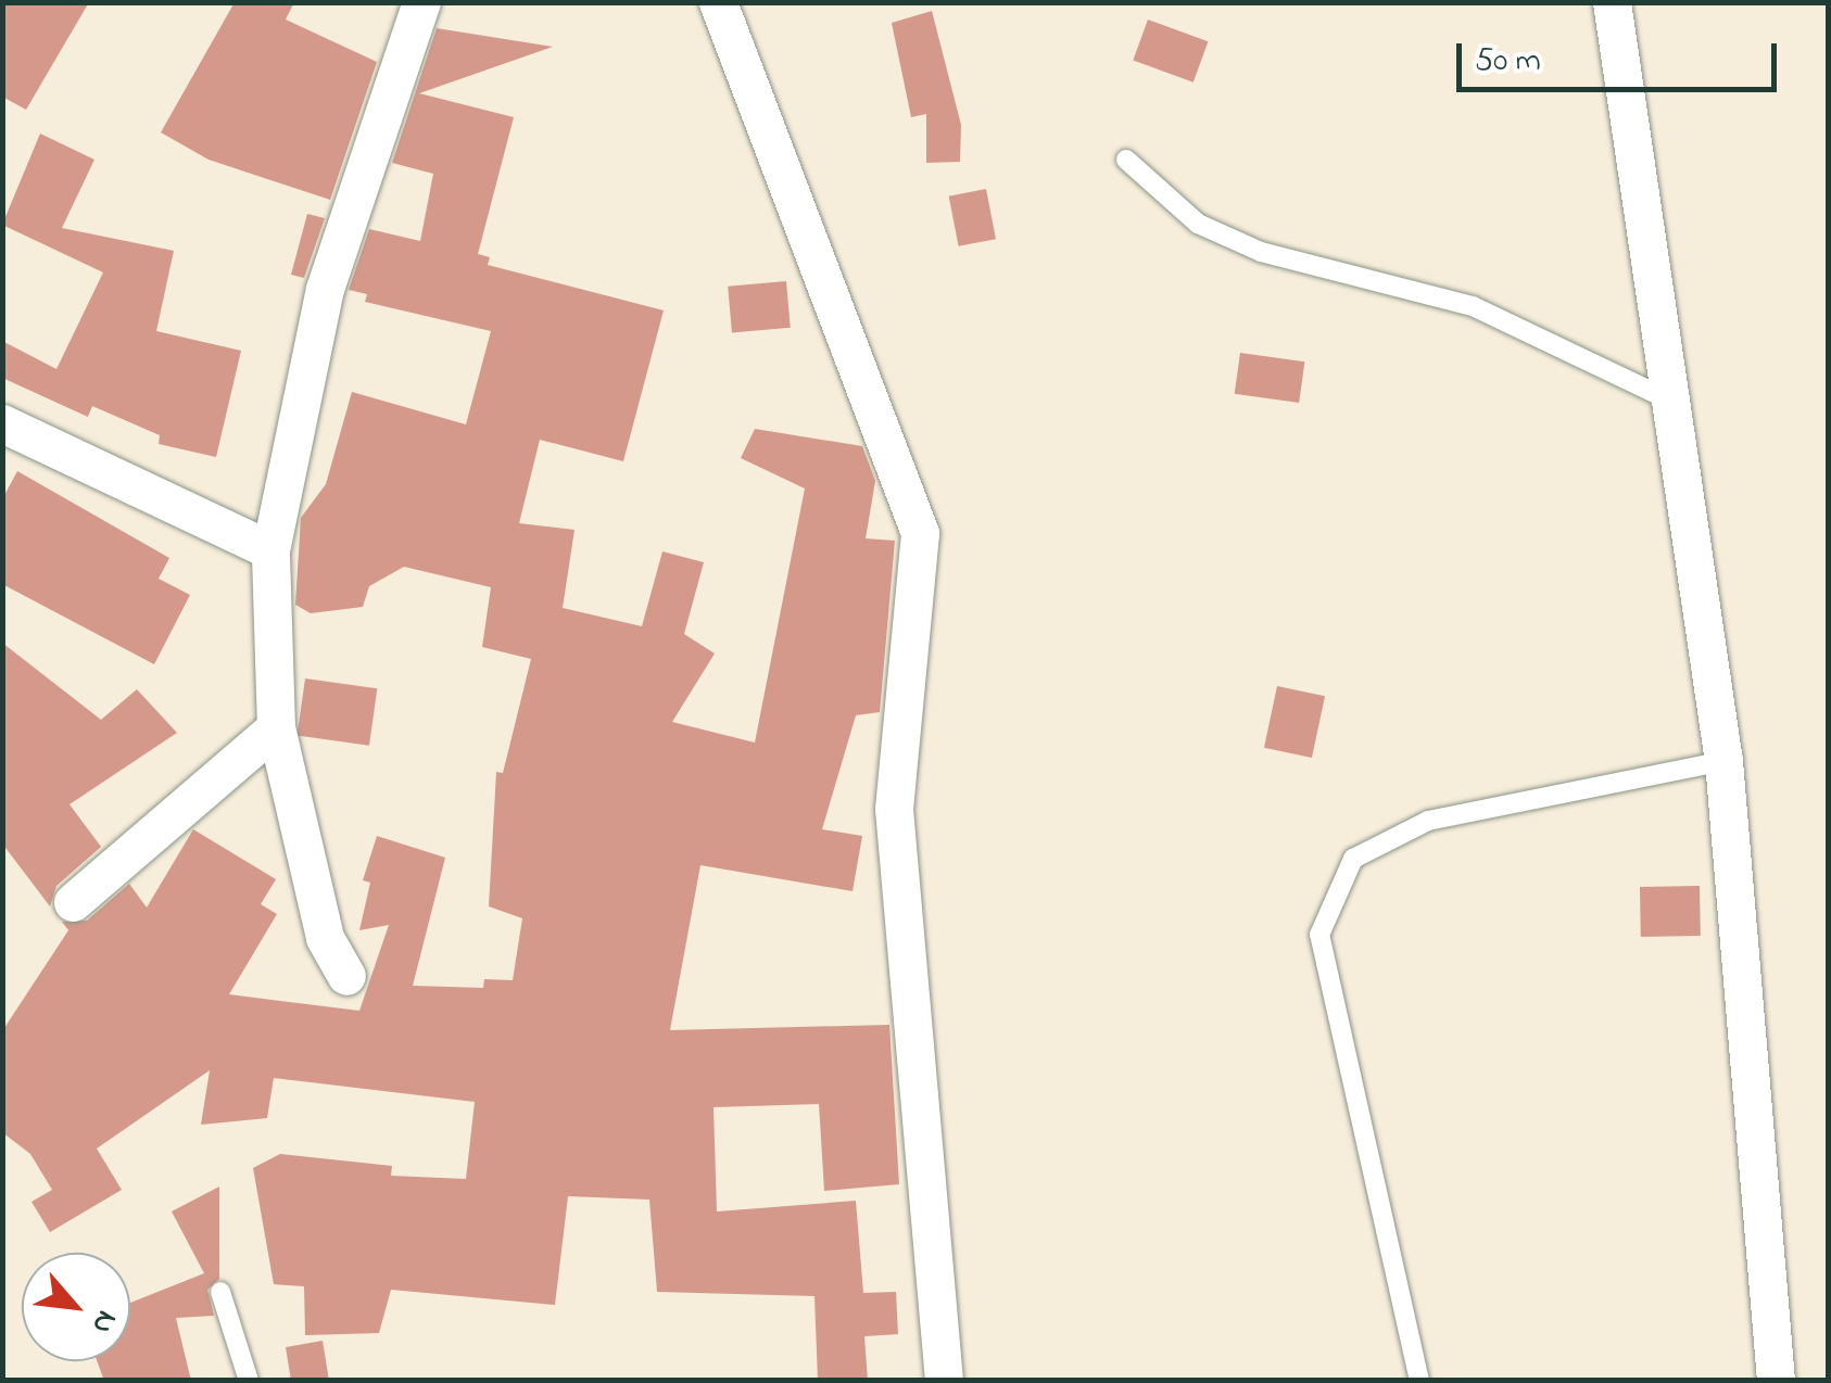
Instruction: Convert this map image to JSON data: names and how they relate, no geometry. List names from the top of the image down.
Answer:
{
  "scale_bar": "50 m",
  "north": "bottom right"
}
